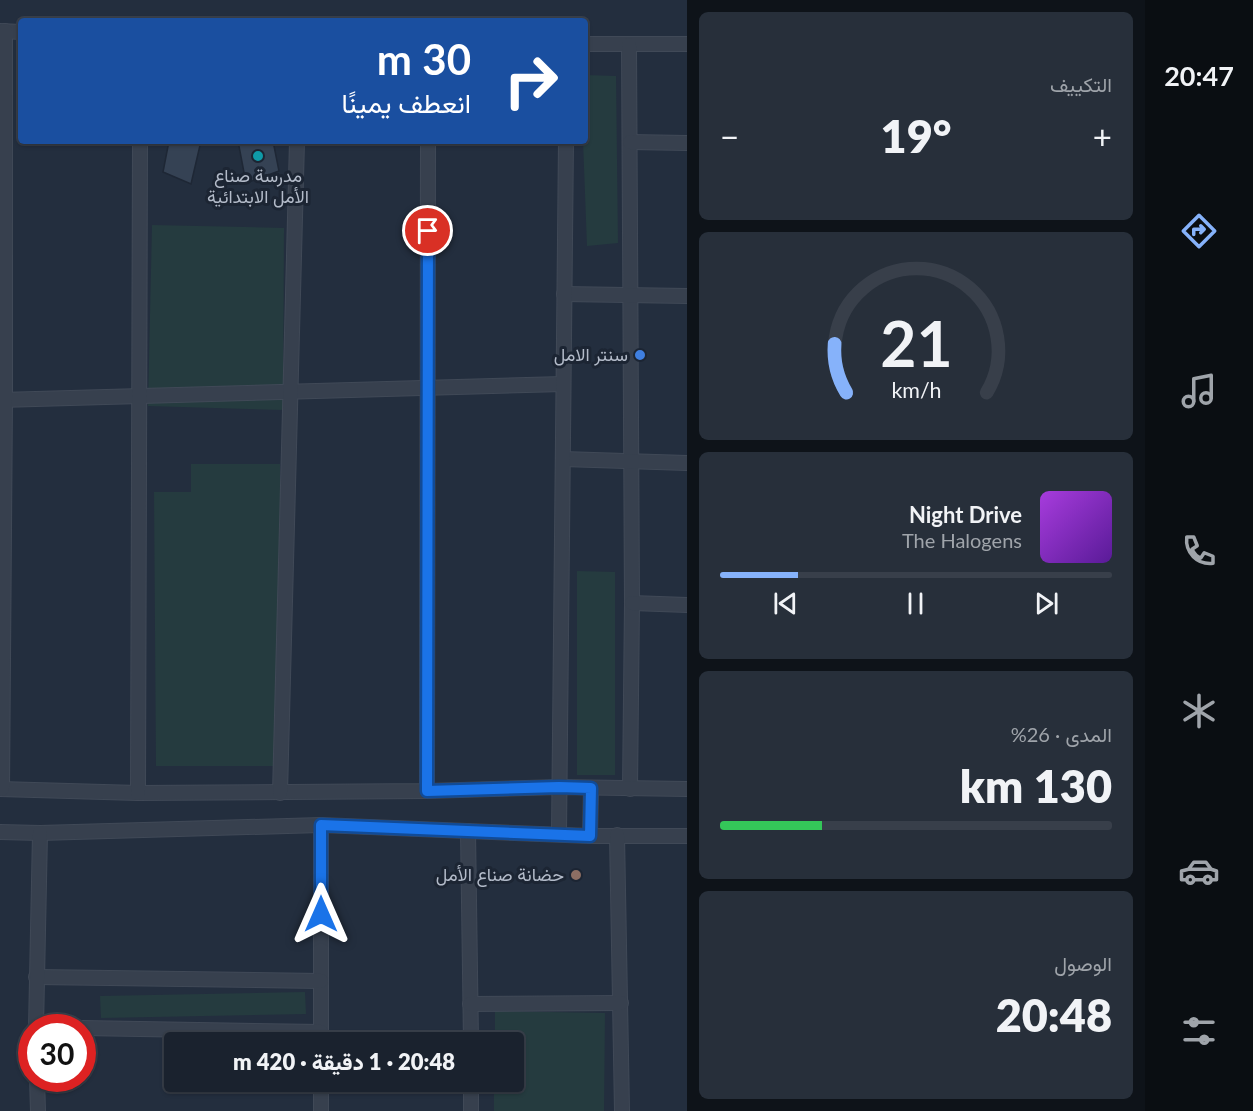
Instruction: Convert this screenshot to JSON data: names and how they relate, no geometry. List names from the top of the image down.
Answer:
{
  "places": ["مدرسة صناع الأمل الابتدائية", "سنتر الامل", "حضانة صناع الأمل"],
  "page": {
    "tabs": "20:47",
    "tile": [
      "التكييف",
      ["المدى · 26%", "130 km"],
      ["الوصول", "20:48"]
    ],
    "turn": ["30 m", "انعطف يمينًا"],
    "heat": ["−", "19°", "+"],
    "song": ["Night Drive", "The Halogens"],
    "limit": "30",
    "trip": "20:48 · 1 دقيقة · 420 m",
    "gauge": ["21", "km/h"]
  }
}
